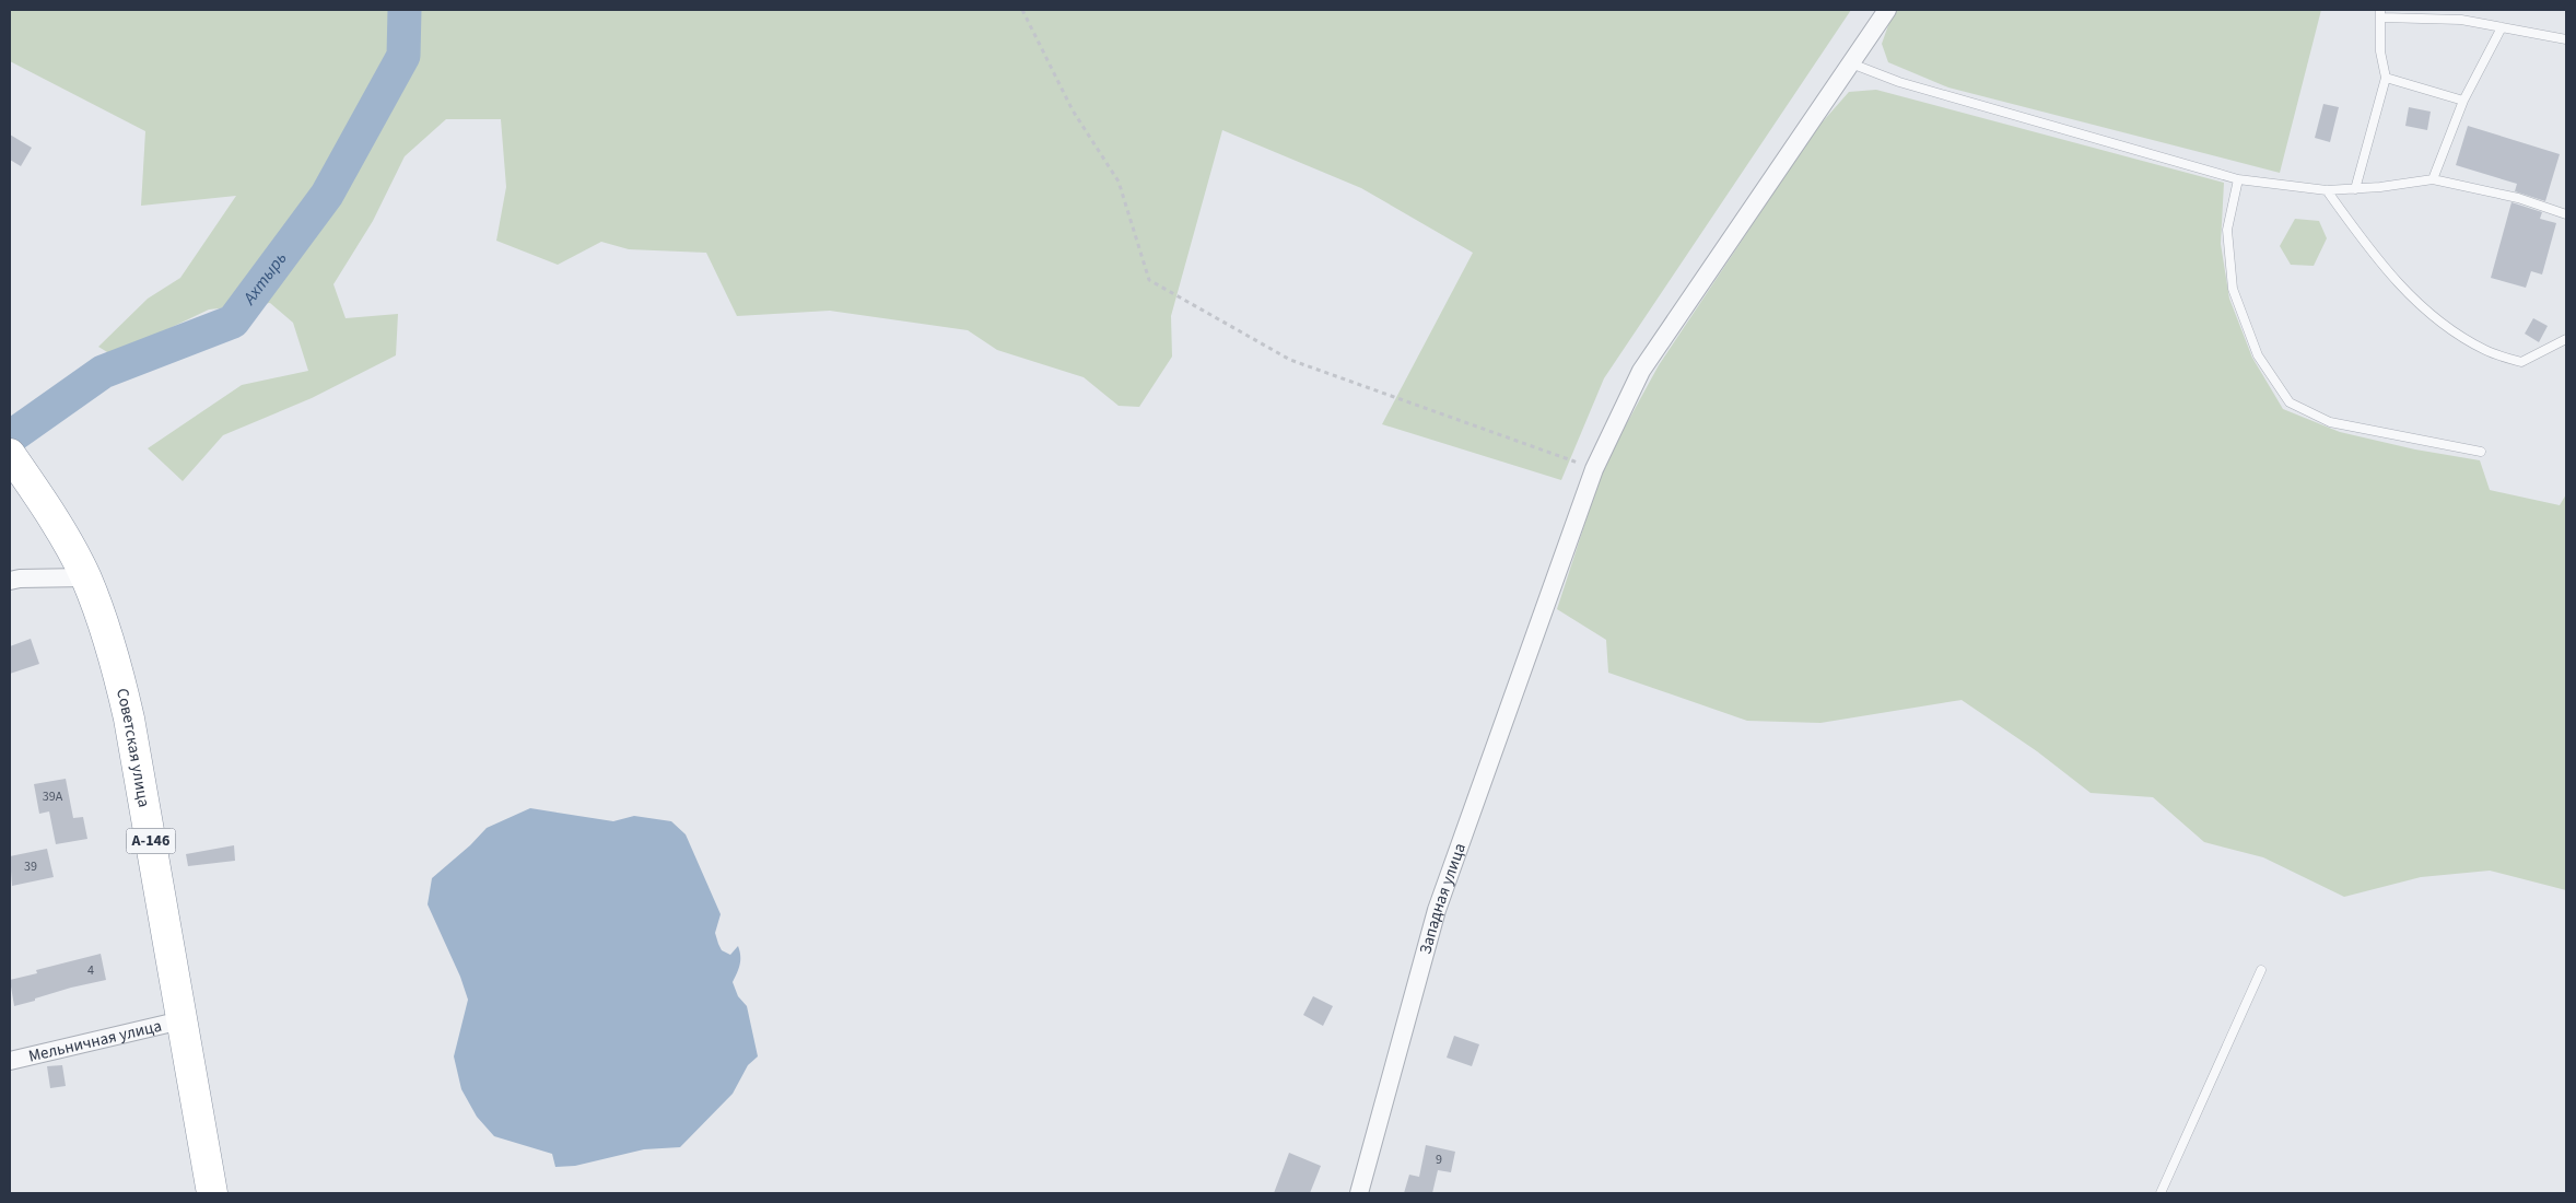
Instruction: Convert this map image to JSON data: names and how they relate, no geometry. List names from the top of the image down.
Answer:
{
  "streets": {
    "highway": ["Советская улица", "А-146"],
    "street": ["Западная улица", "Мельничная улица"]
  },
  "crossings": [
    ["Советская улица", "Мельничная улица"]
  ],
  "water": ["Ахтырь"],
  "house_numbers": [
    "39А",
    "39",
    "4",
    "9"
  ]
}
